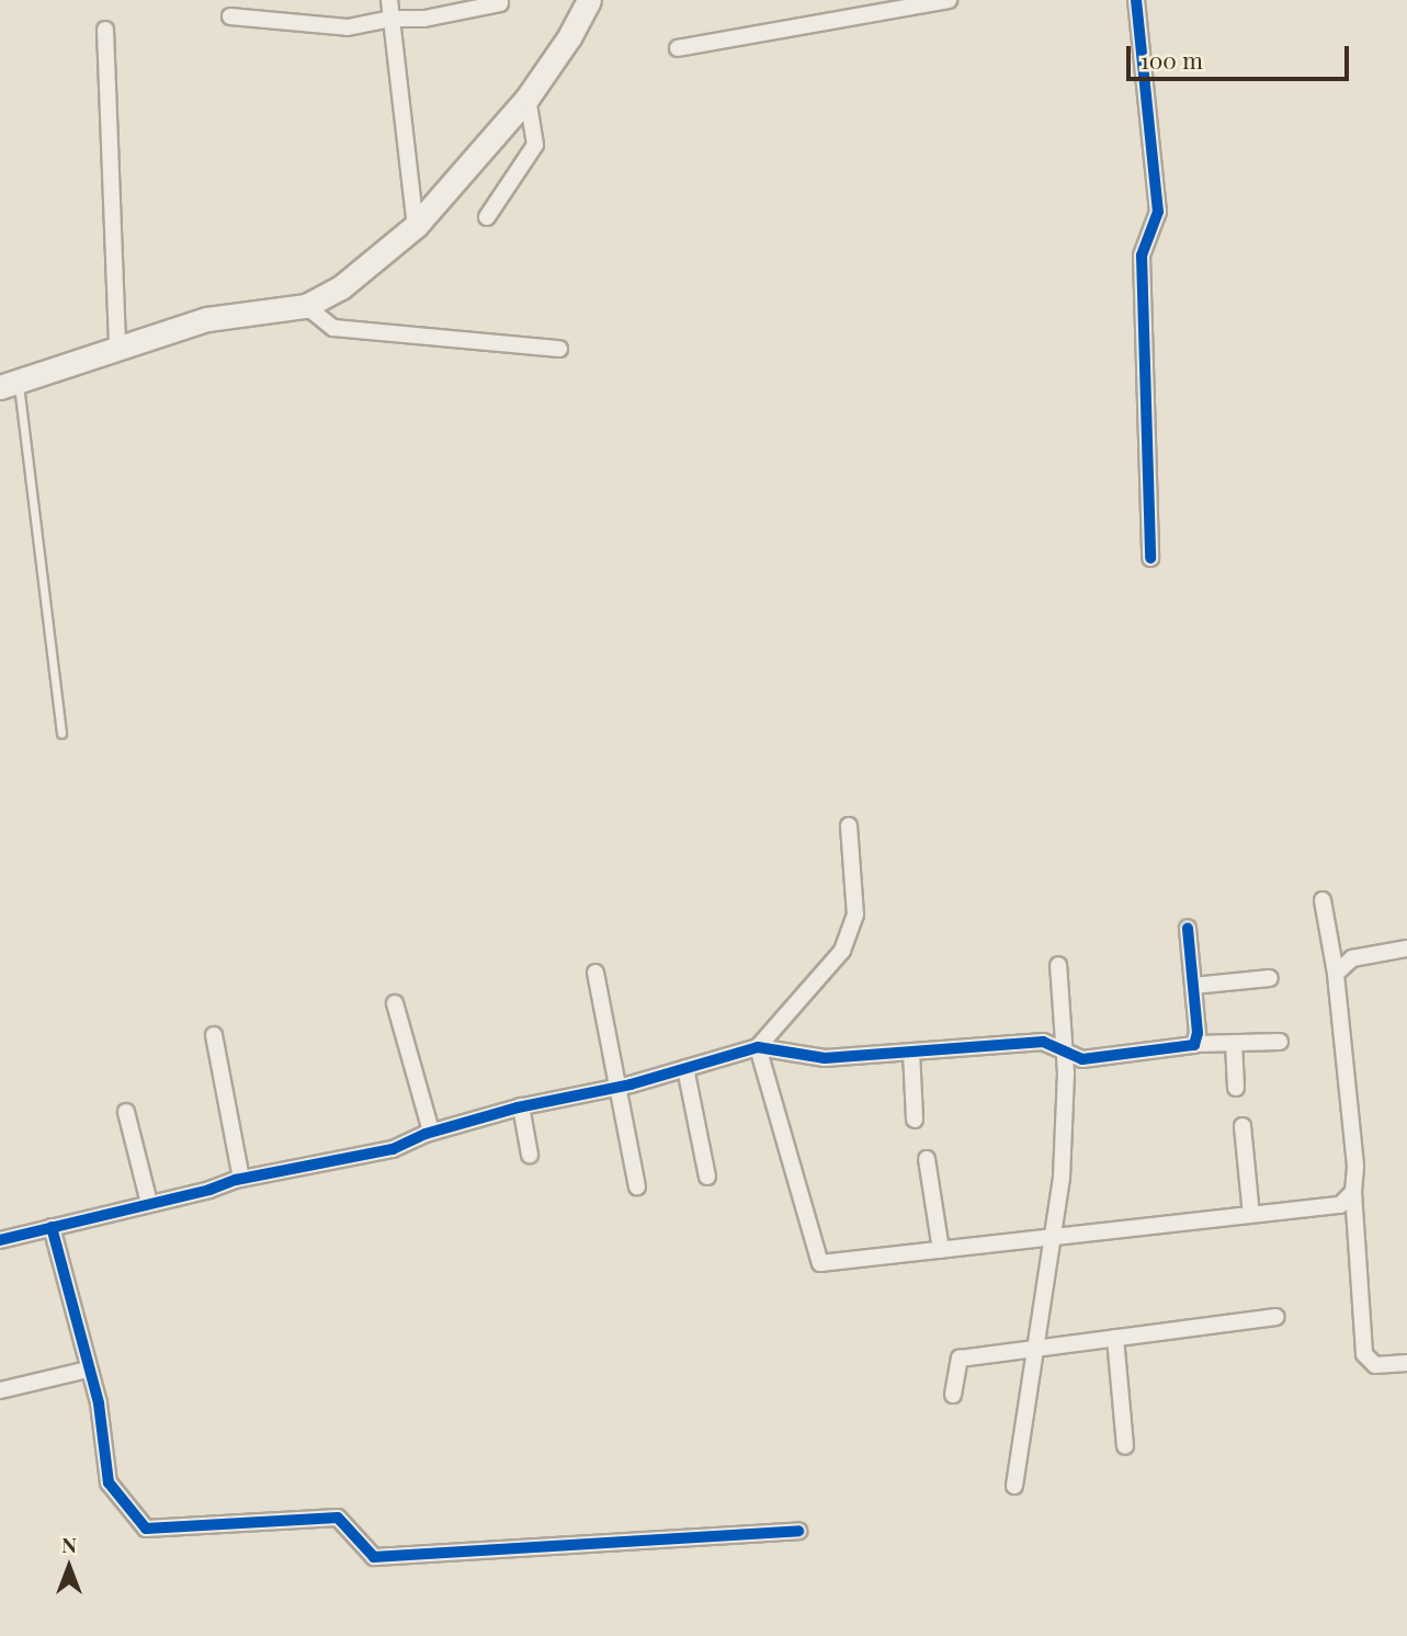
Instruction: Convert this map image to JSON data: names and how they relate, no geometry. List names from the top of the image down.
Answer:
{
  "scale_bar": "100 m",
  "north": "top"
}
